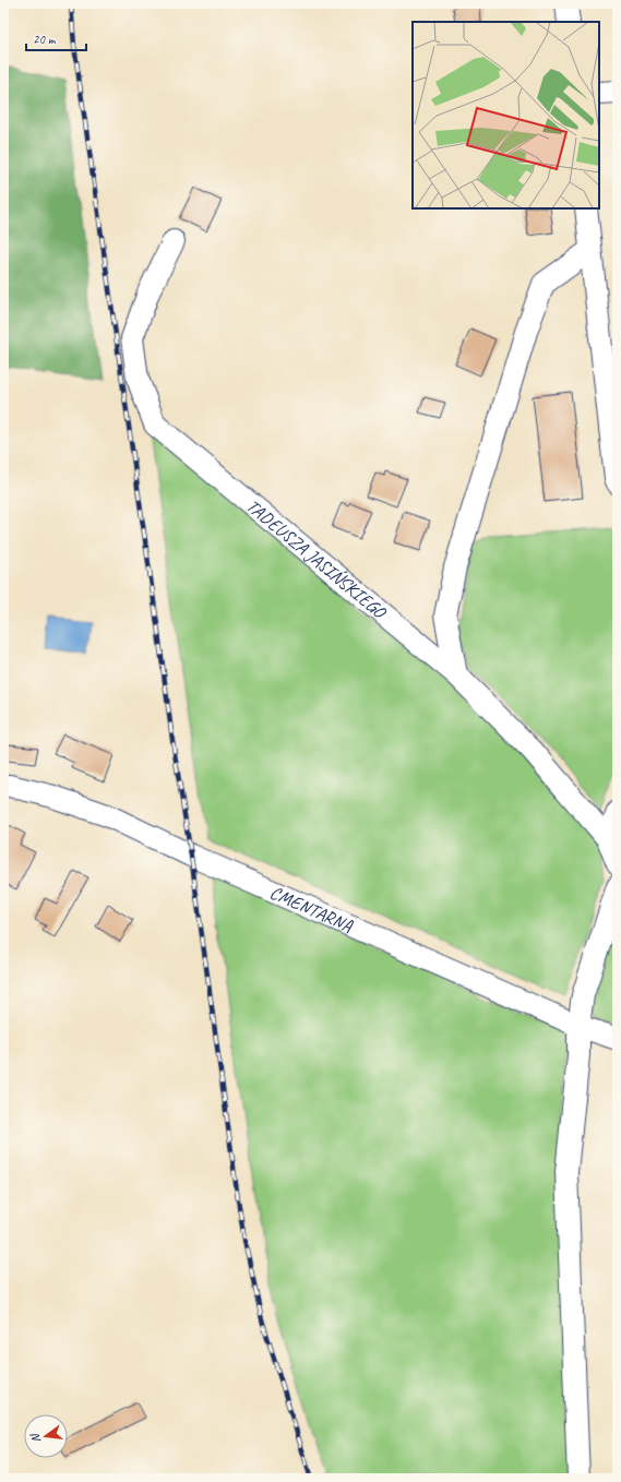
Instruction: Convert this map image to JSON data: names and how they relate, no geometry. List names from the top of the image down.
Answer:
{
  "streets": {
    "street": ["TADEUSZA JASIŃSKIEGO", "CMENTARNA"]
  },
  "scale_bar": "20 m",
  "north": "left"
}
